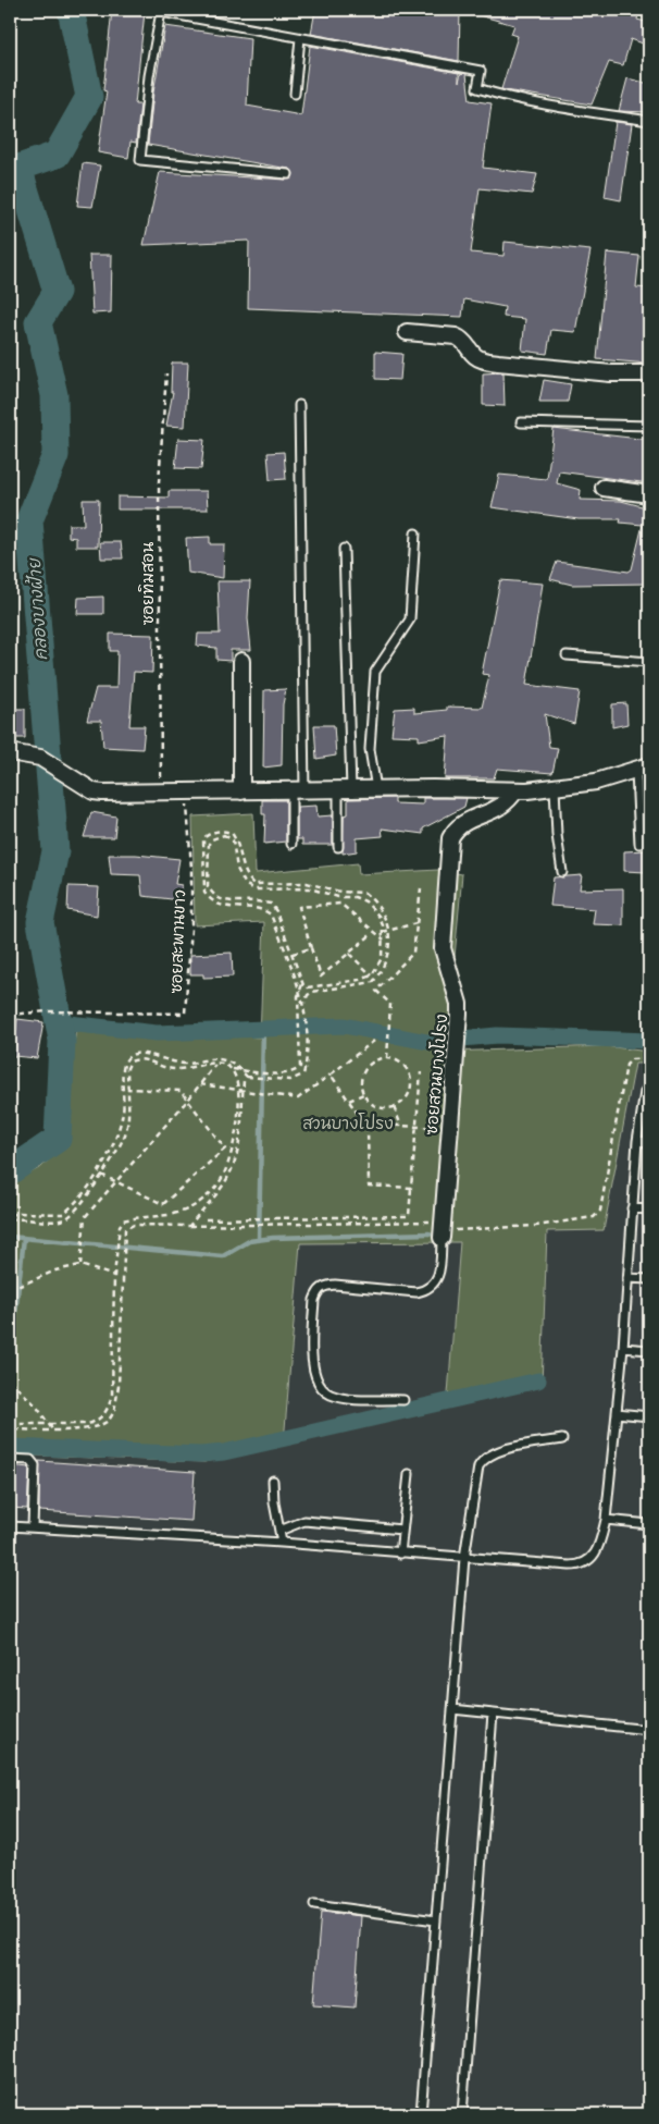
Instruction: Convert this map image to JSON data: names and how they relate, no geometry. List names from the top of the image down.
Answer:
{
  "streets": {
    "street": ["ซอยสวนบางโปรง"],
    "path": ["ซอยทิมสอน", "ซอยสะพานขาว"]
  },
  "water": ["คลองบางฝ้าย"],
  "parks": ["สวนบางโปรง"]
}
